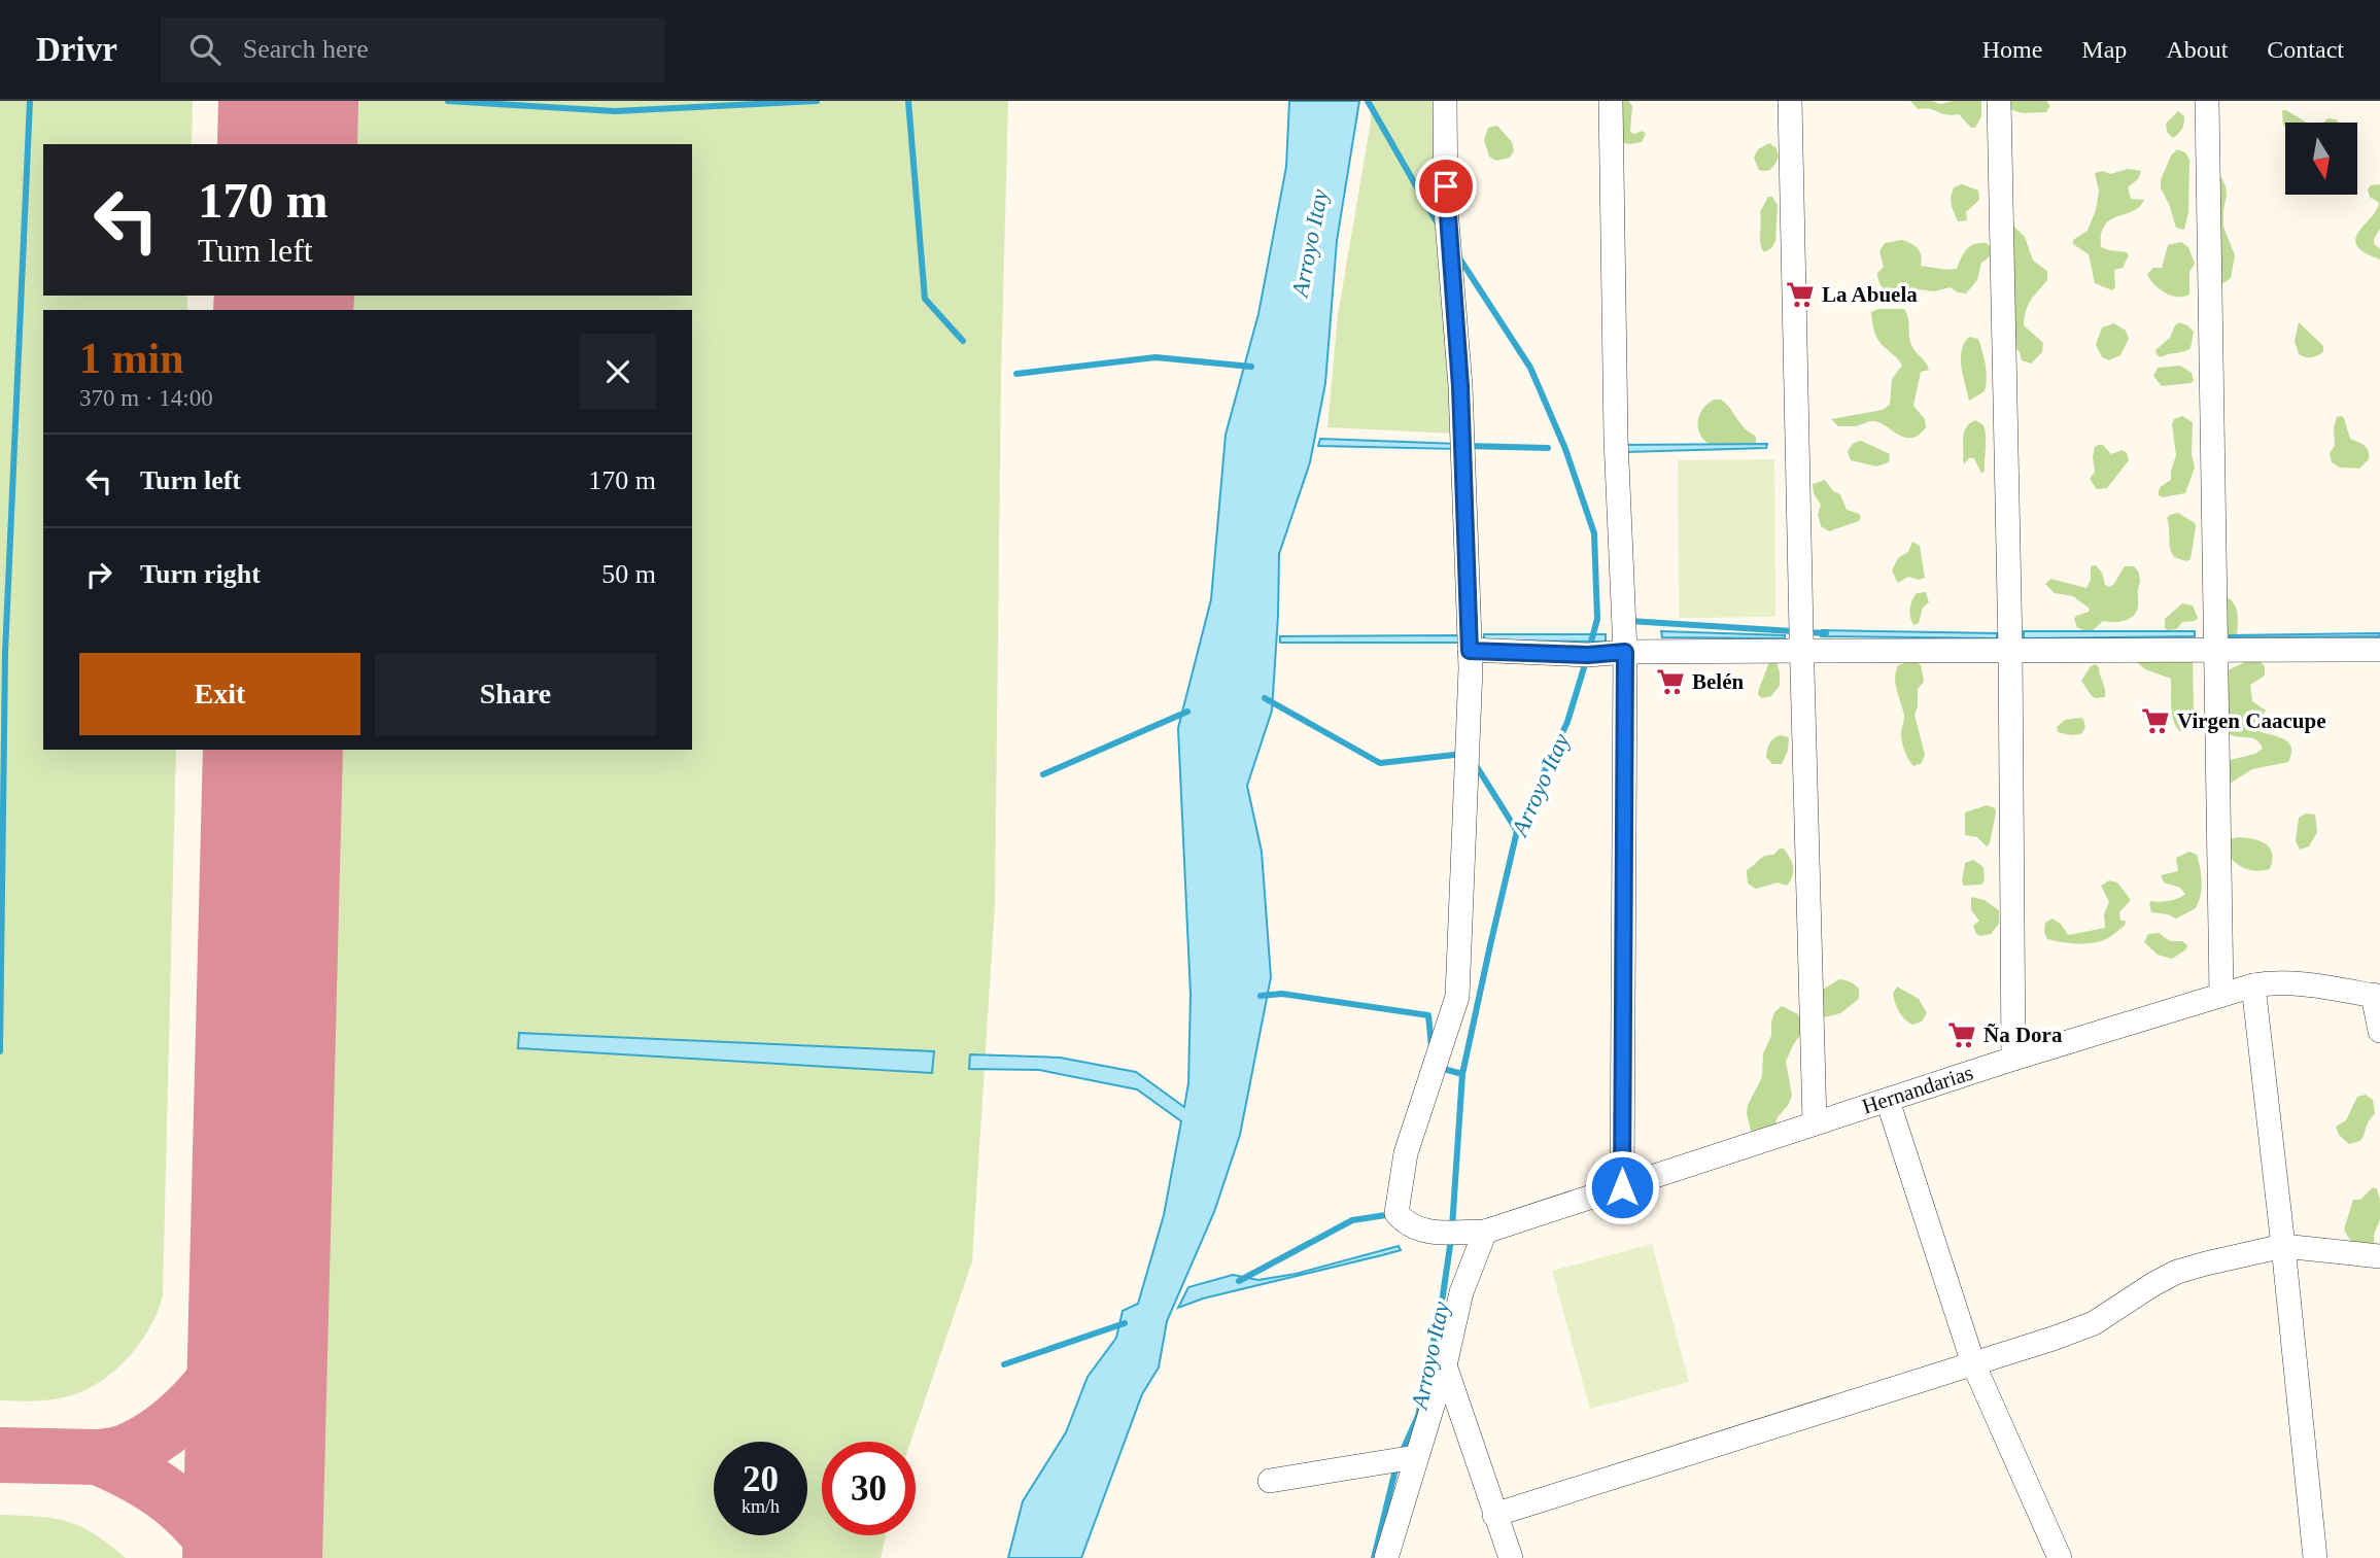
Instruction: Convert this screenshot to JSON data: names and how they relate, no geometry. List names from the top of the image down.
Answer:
{
  "streets": {
    "street": ["Hernandarias"]
  },
  "water": ["Arroyo Itay"],
  "places": {
    "supermarket": [
      "La Abuela",
      "Belén",
      "Virgen Caacupe",
      "Ña Dora"
    ]
  },
  "north": "bottom",
  "page": {
    "header": "Drivr",
    "search": "Search here",
    "nav": [
      "Home",
      "Map",
      "About",
      "Contact"
    ],
    "turn": ["170 m", "Turn left"],
    "heading": ["1 min", "370 m · 14:00"],
    "list": [
      {
        "name": "Turn left",
        "value": "170 m"
      },
      {
        "name": "Turn right",
        "value": "50 m"
      }
    ],
    "buttons": ["Exit", "Share"],
    "speed": "20 km/h",
    "limit": "30"
  }
}
